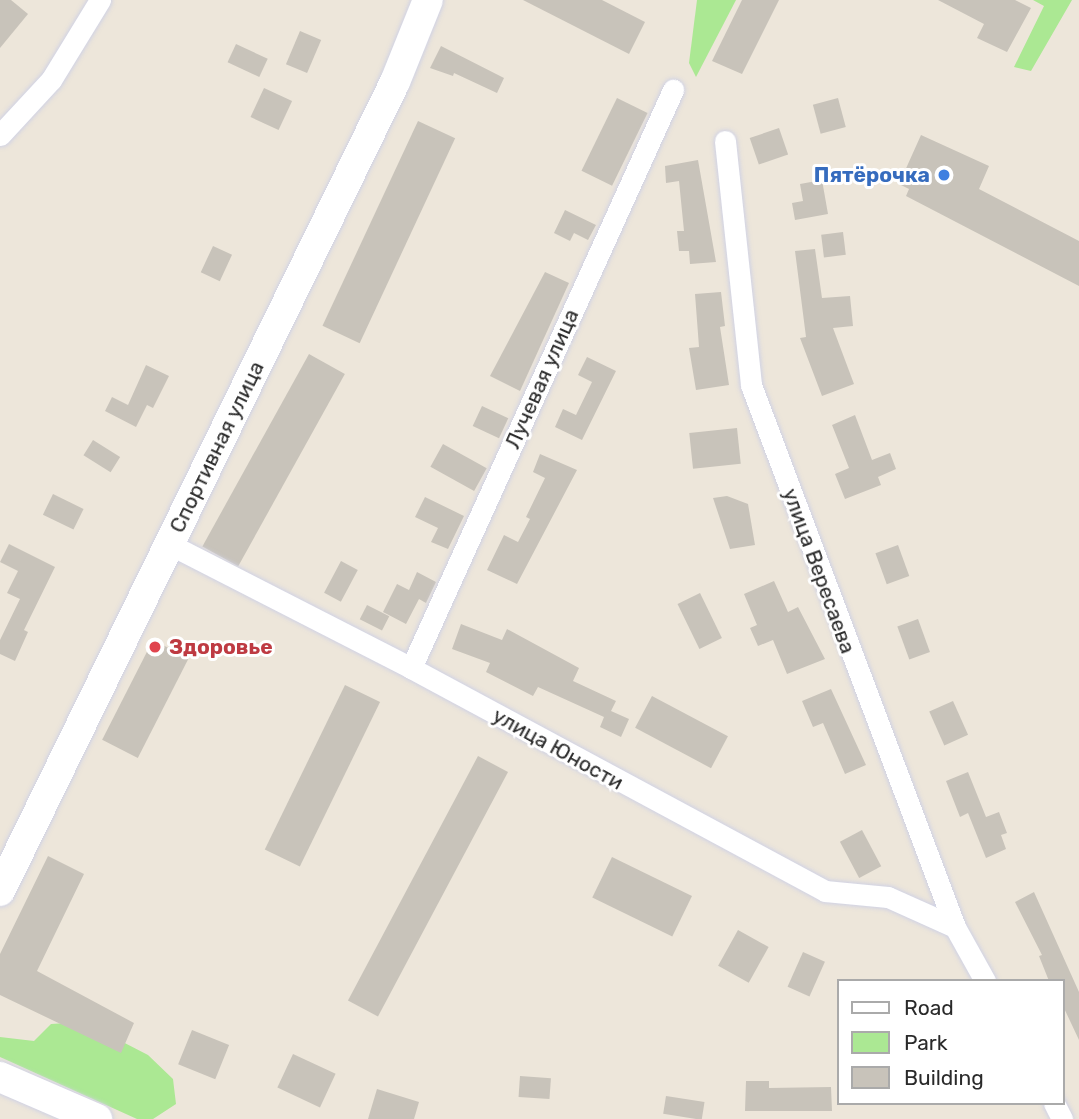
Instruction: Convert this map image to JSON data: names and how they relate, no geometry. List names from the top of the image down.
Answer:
{
  "streets": {
    "street": [
      "Лучевая улица",
      "Спортивная улица",
      "улица Вересаева",
      "улица Юности"
    ]
  },
  "crossings": [
    ["Лучевая улица", "улица Юности"],
    ["Спортивная улица", "улица Юности"],
    ["улица Вересаева", "улица Юности"]
  ],
  "places": ["Пятёрочка", "Здоровье"],
  "legend": ["Road", "Park", "Building"]
}
